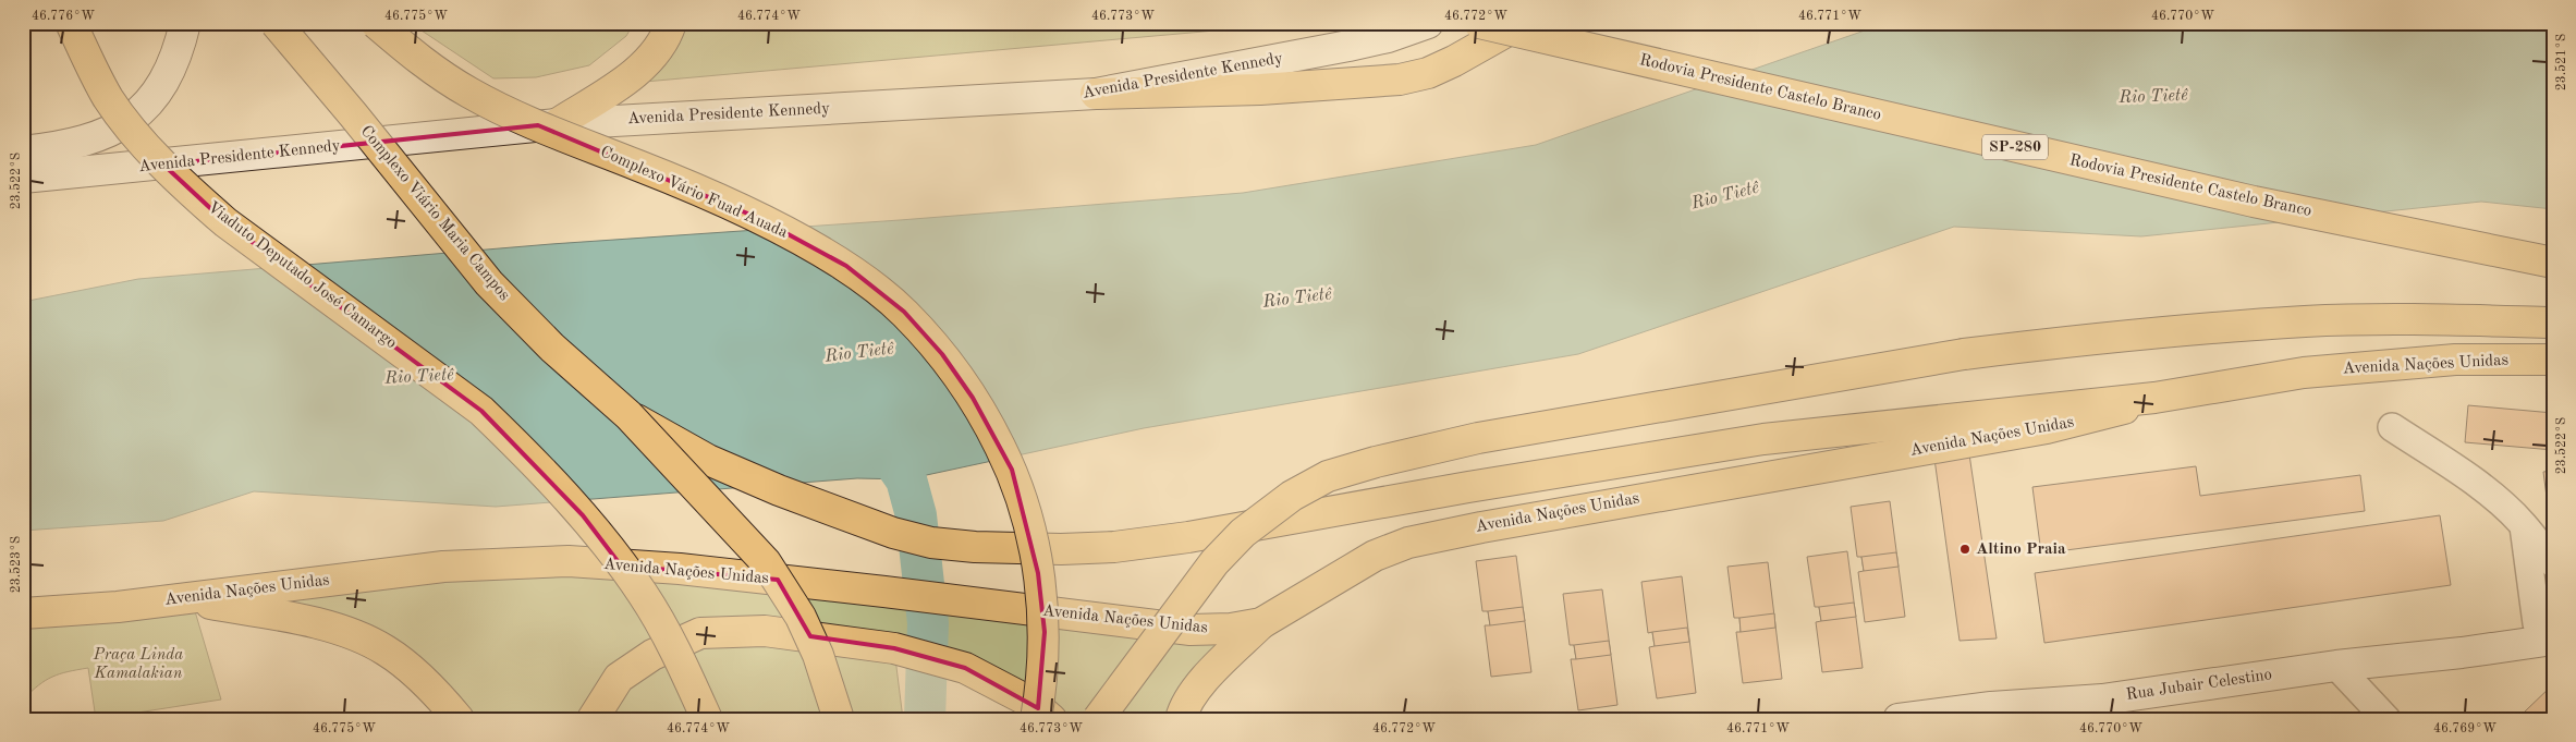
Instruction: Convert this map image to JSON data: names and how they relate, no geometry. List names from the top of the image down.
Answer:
{
  "streets": {
    "main road": [
      "Avenida Presidente Kennedy",
      "Rodovia Presidente Castelo Branco",
      "SP-280",
      "Complexo Vário Fuad Auada",
      "Complexo Viário Maria Campos",
      "Viaduto Deputado José Camargo",
      "Avenida Nações Unidas",
      "Rua Jubair Celestino"
    ]
  },
  "water": ["Rio Tietê"],
  "parks": ["Praça Linda Kamalakian"],
  "places": ["Altino Praia"],
  "coordinates": [
    "46.776°W",
    "46.775°W",
    "46.774°W",
    "46.773°W",
    "46.772°W",
    "46.771°W",
    "46.770°W",
    "23.521°S",
    "23.522°S",
    "23.523°S",
    "46.769°W"
  ]
}
